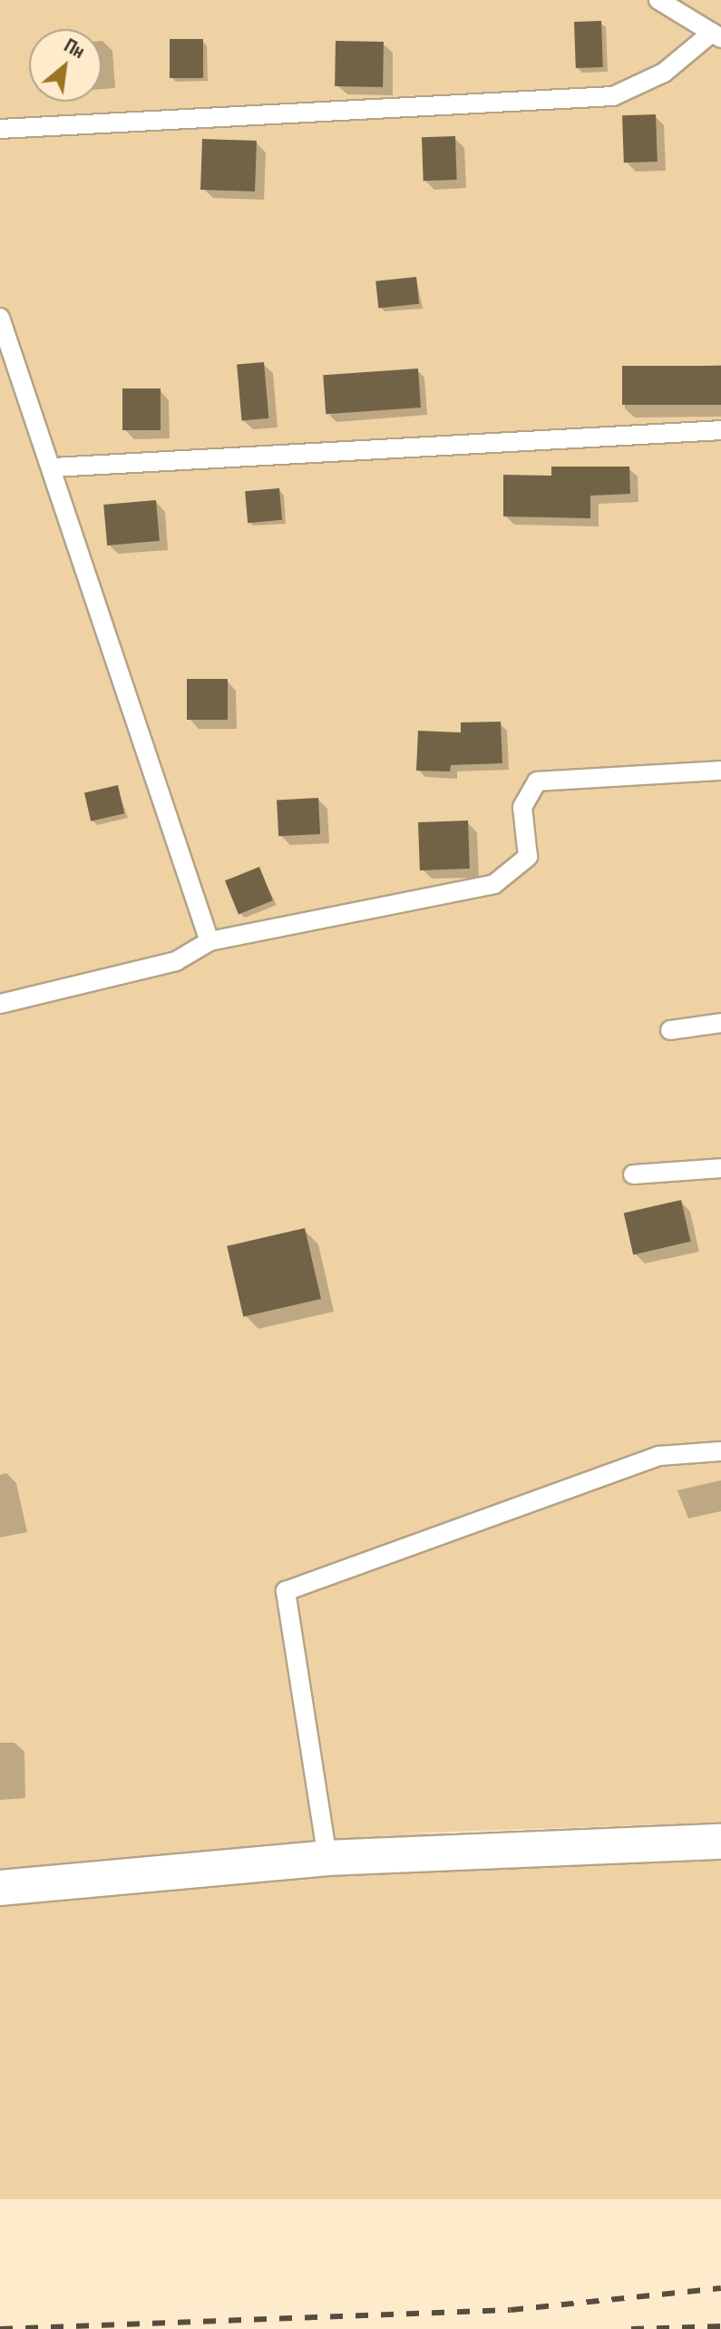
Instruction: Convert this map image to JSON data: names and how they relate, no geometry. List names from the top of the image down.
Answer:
{
  "north": "top right"
}
